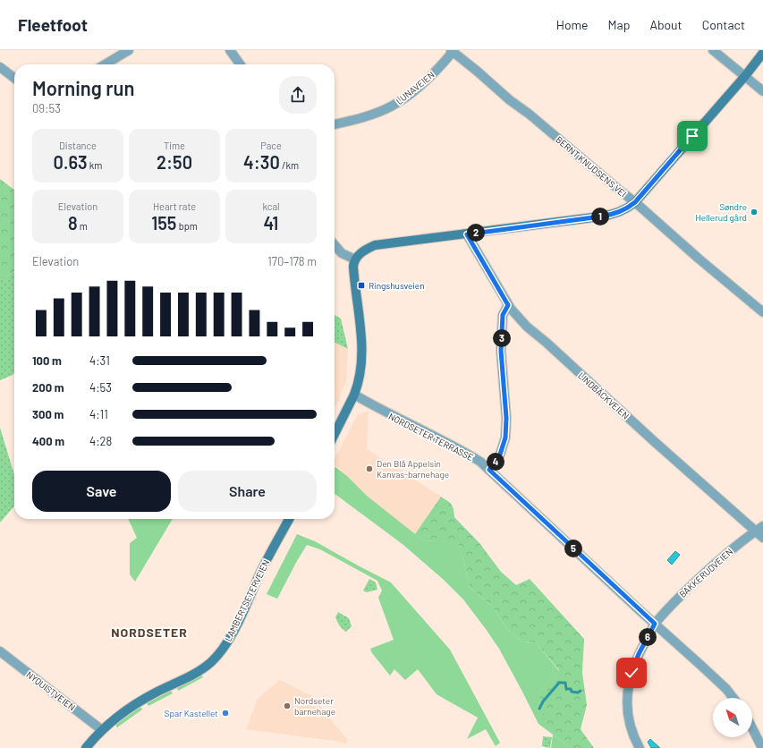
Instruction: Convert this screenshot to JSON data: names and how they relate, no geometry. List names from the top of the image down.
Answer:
{
  "streets": {
    "main road": ["LAMBERTSETERVEIEN"],
    "street": [
      "LUNAVEIEN",
      "BERNT KNUDSENS VEI",
      "LINDBÄCKVEIEN",
      "NORDSETER TERRASSE",
      "BAKKERUDVEIEN",
      "NYQUISTVEIEN"
    ]
  },
  "crossings": [
    ["LUNAVEIEN", "BERNT KNUDSENS VEI"],
    ["LINDBÄCKVEIEN", "BAKKERUDVEIEN"],
    ["NORDSETER TERRASSE", "BAKKERUDVEIEN"],
    ["LAMBERTSETERVEIEN", "NYQUISTVEIEN"]
  ],
  "districts": ["NORDSETER"],
  "places": {
    "other": [
      "Søndre Hellerud gård",
      "Den Blå Appelsin Kanvas-barnehage",
      "Nordseter barnehage",
      "Spar Kastellet"
    ],
    "transit": ["Ringshusveien"]
  },
  "north": "top left",
  "page": {
    "header": "Fleetfoot",
    "nav": [
      "Home",
      "Map",
      "About",
      "Contact"
    ],
    "heading": ["Morning run", "09:53"],
    "stats": [
      ["Distance", "0.63 km"],
      ["Time", "2:50"],
      ["Pace", "4:30 /km"],
      ["Elevation", "8 m"],
      ["Heart rate", "155 bpm"],
      ["kcal", "41"]
    ],
    "pins": [
      "1",
      "2",
      "3",
      "4",
      "5",
      "6"
    ],
    "chart": ["Elevation", "170–178 m"],
    "list": [
      {
        "name": "100 m",
        "note": "4:31"
      },
      {
        "name": "200 m",
        "note": "4:53"
      },
      {
        "name": "300 m",
        "note": "4:11"
      },
      {
        "name": "400 m",
        "note": "4:28"
      }
    ],
    "buttons": ["Save", "Share"]
  }
}
